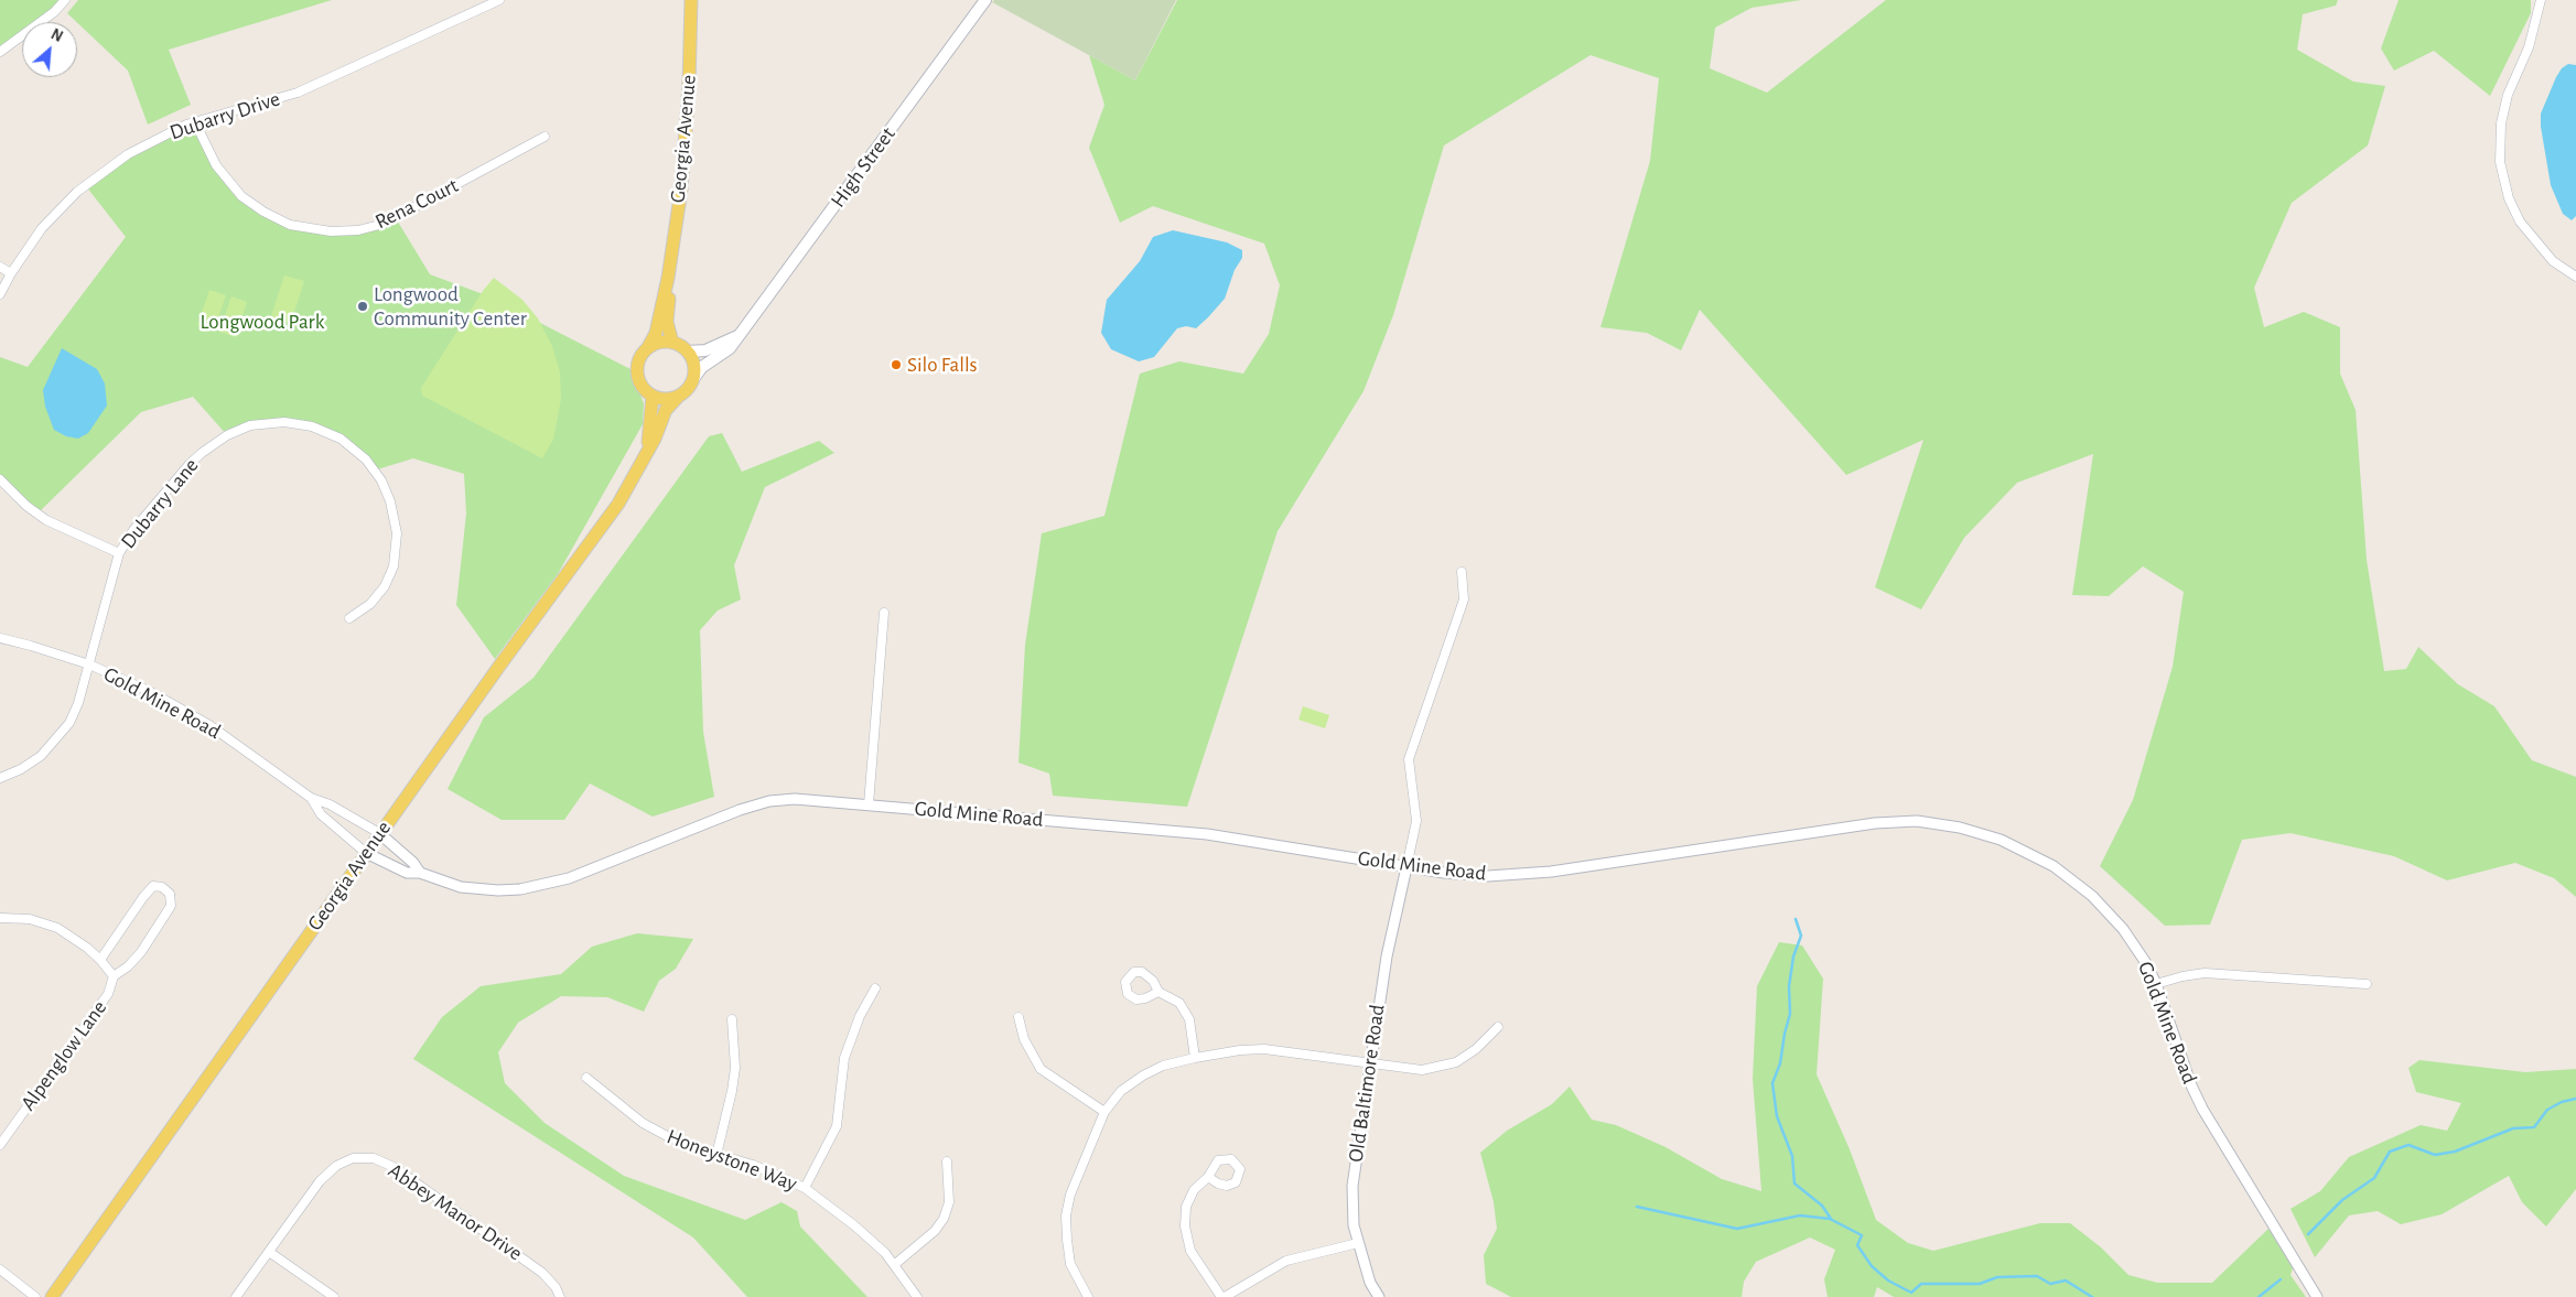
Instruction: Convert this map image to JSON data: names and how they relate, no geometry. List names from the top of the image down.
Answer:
{
  "streets": {
    "main road": ["Georgia Avenue", "High Street"],
    "street": [
      "Dubarry Drive",
      "Rena Court",
      "Dubarry Lane",
      "Gold Mine Road",
      "Alpenglow Lane",
      "Old Baltimore Road",
      "Honeystone Way",
      "Abbey Manor Drive"
    ]
  },
  "crossings": [
    ["Dubarry Drive", "Rena Court"],
    ["Georgia Avenue", "High Street"],
    ["Georgia Avenue", "Gold Mine Road"],
    ["Dubarry Lane", "Gold Mine Road"],
    ["Gold Mine Road", "Old Baltimore Road"]
  ],
  "parks": ["Longwood Park"],
  "places": ["Longwood Community Center", "Silo Falls"],
  "north": "top right"
}
